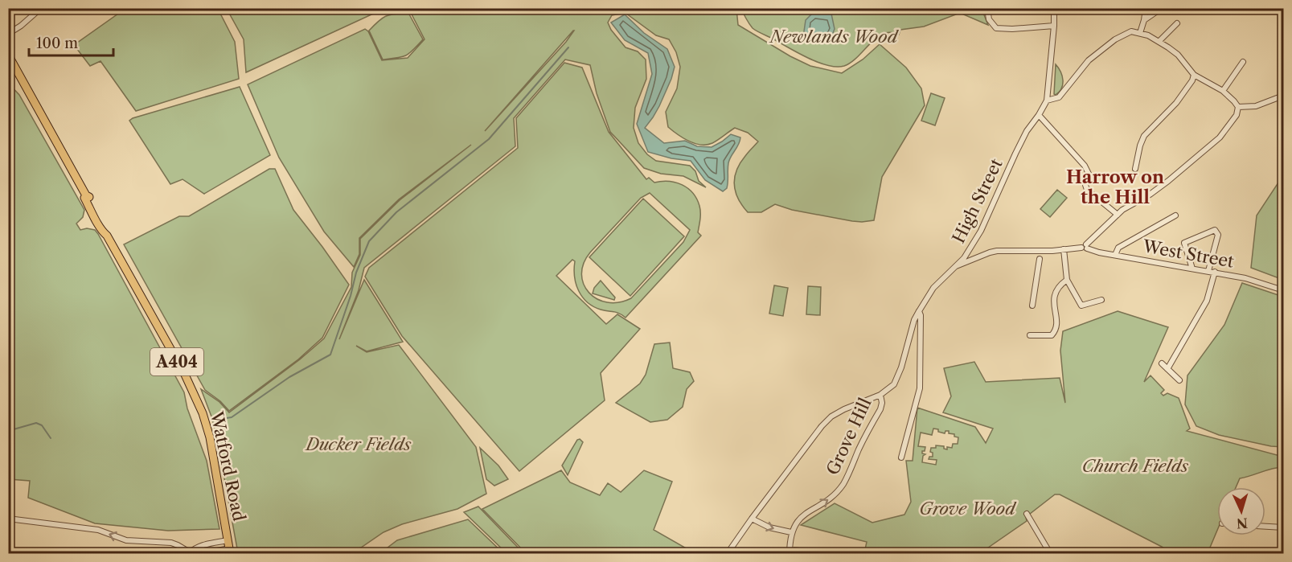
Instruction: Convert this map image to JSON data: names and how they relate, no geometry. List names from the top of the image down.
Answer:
{
  "streets": {
    "main road": ["A404", "Watford Road"],
    "street": ["High Street", "West Street", "Grove Hill"]
  },
  "crossings": [
    ["High Street", "West Street"],
    ["High Street", "Grove Hill"]
  ],
  "districts": ["Harrow on the Hill"],
  "parks": [
    "Newlands Wood",
    "Ducker Fields",
    "Church Fields",
    "Grove Wood"
  ],
  "scale_bar": "100 m",
  "north": "bottom"
}
